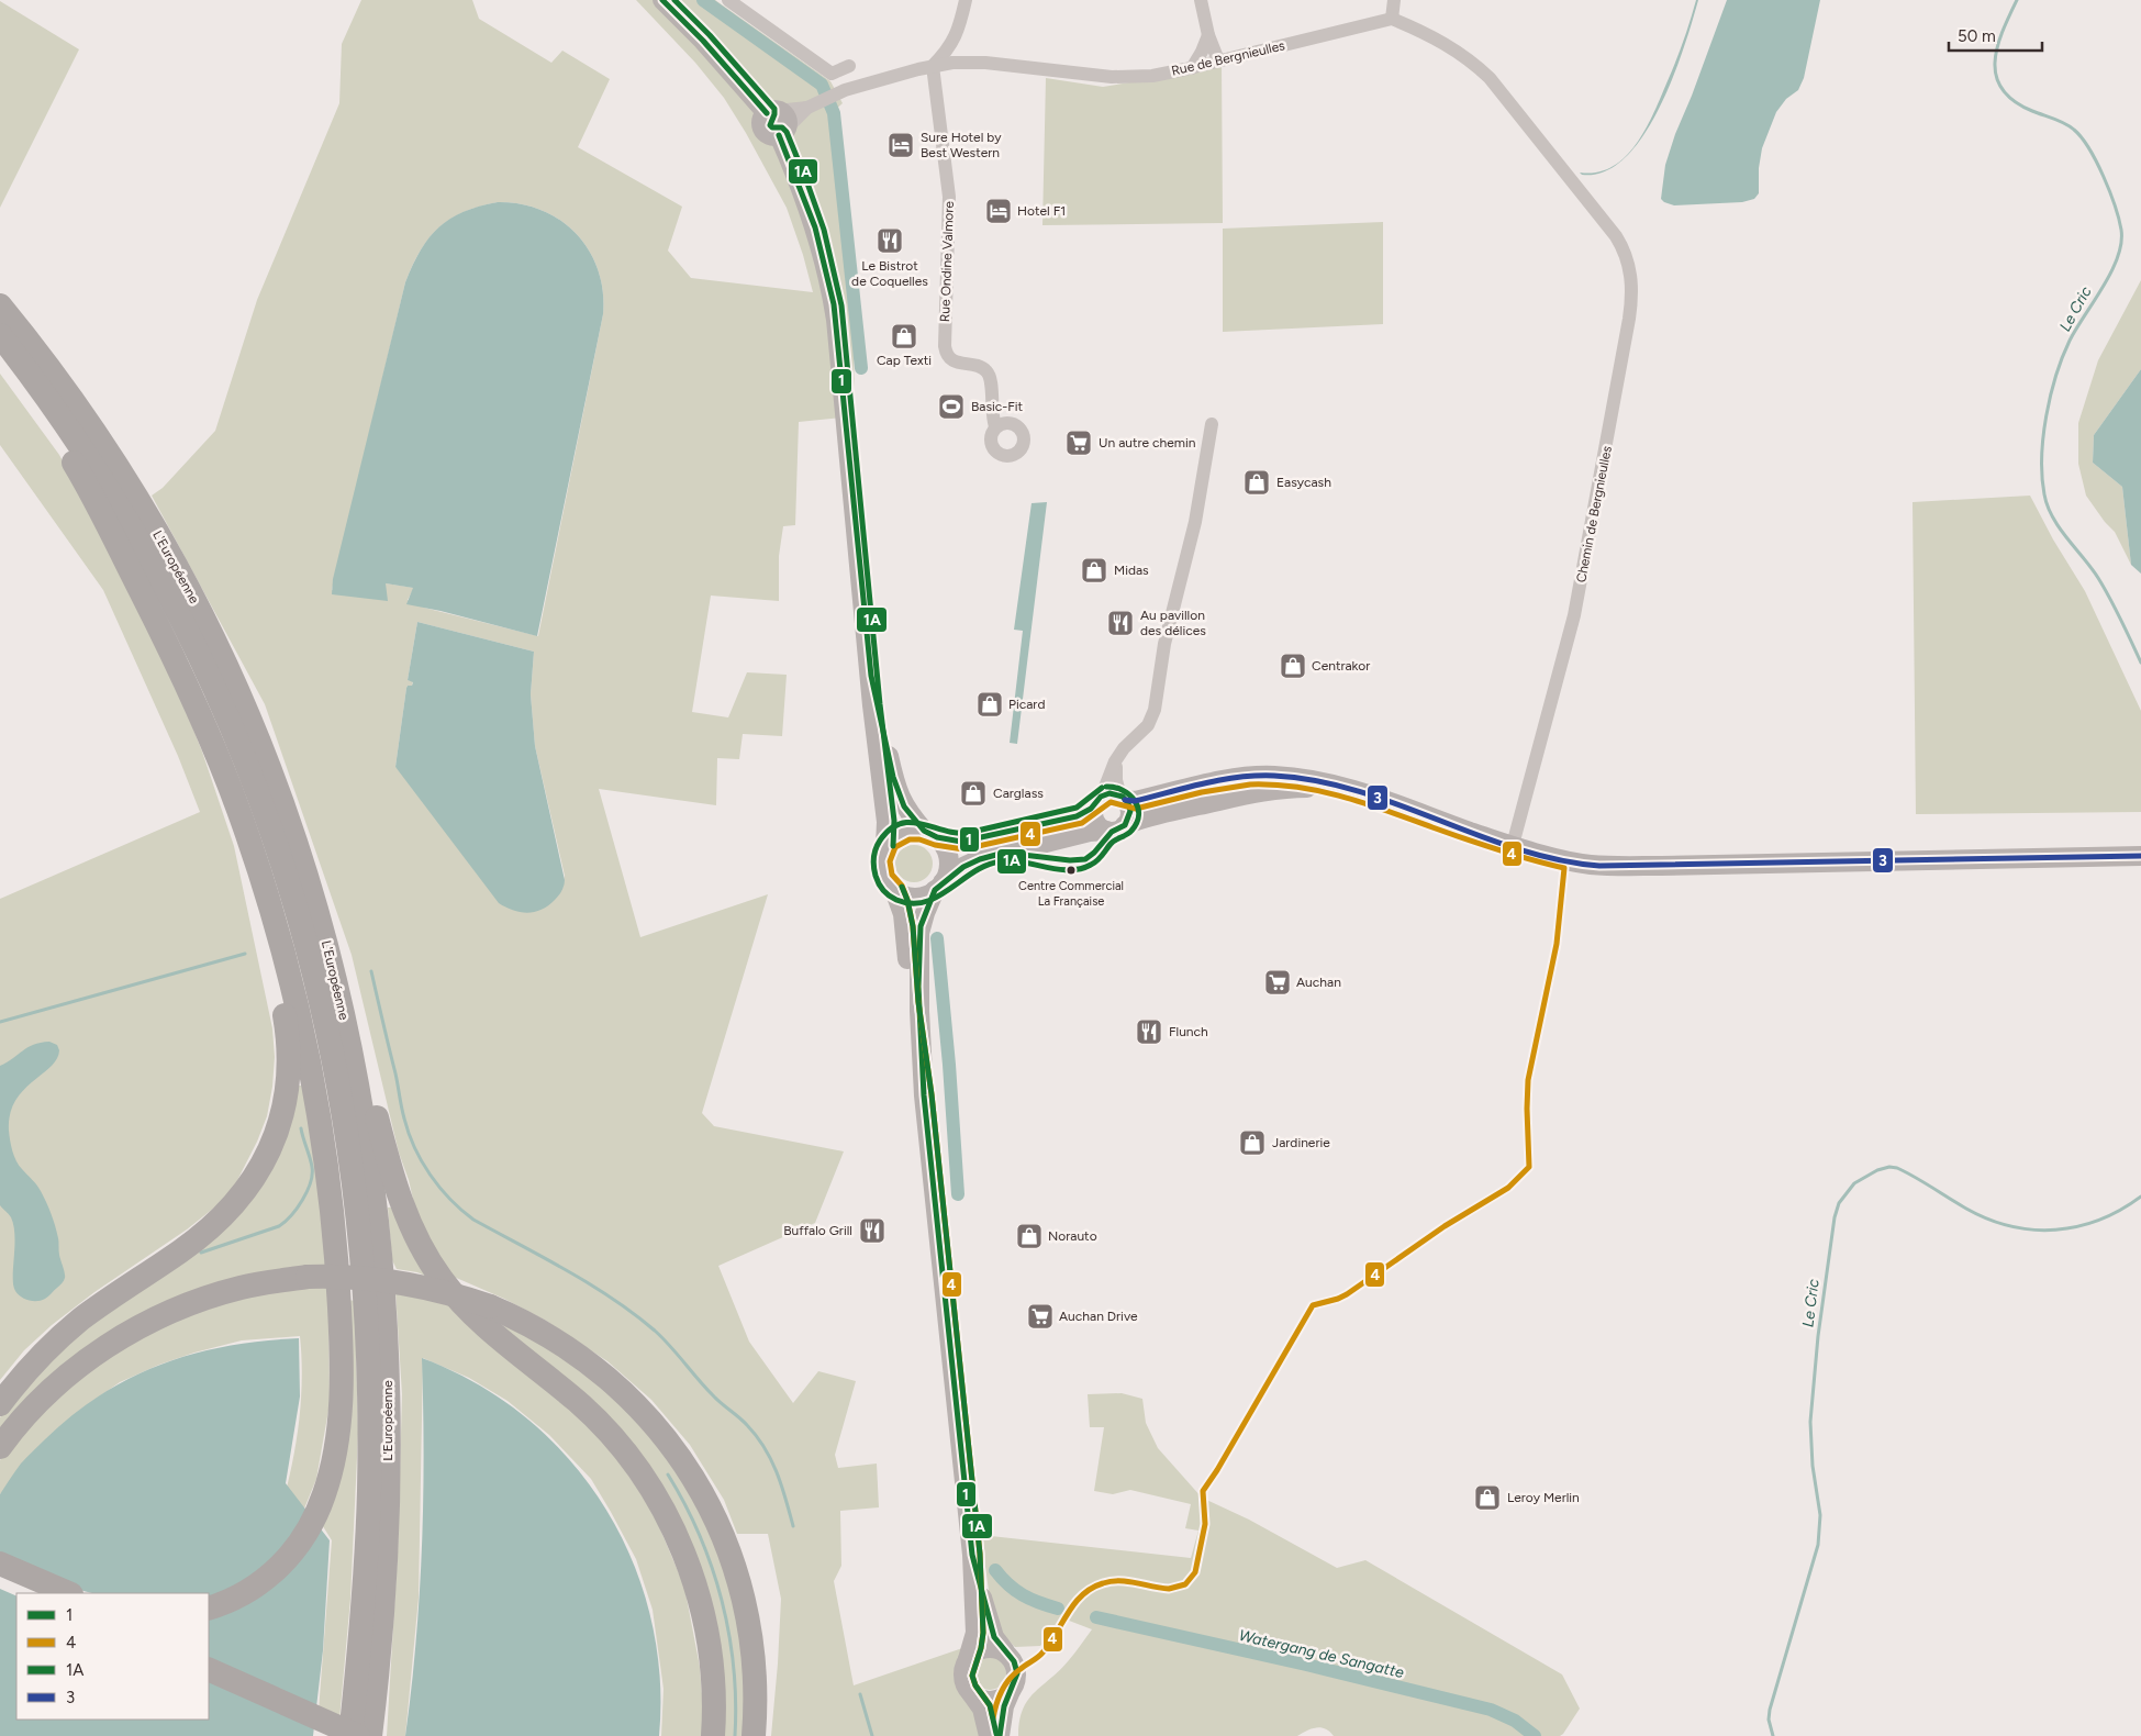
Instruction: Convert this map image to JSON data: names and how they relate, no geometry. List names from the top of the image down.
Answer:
{
  "streets": {
    "highway": ["L'Européenne"],
    "street": ["Rue de Bergnieulles", "Rue Ondine Valmore", "Chemin de Bergnieulles"]
  },
  "crossings": [
    ["Rue de Bergnieulles", "Rue Ondine Valmore"],
    ["Rue de Bergnieulles", "Chemin de Bergnieulles"]
  ],
  "water": ["Le Cric", "Watergang de Sangatte"],
  "places": {
    "hotel": ["Sure Hotel by Best Western", "Hotel F1"],
    "restaurant": [
      "Le Bistrot de Coquelles",
      "Au pavillon des délices",
      "Flunch",
      "Buffalo Grill"
    ],
    "shop": [
      "Cap Texti",
      "Easycash",
      "Midas",
      "Centrakor",
      "Picard",
      "Carglass",
      "Jardinerie",
      "Norauto",
      "Leroy Merlin"
    ],
    "sports": ["Basic-Fit"],
    "supermarket": ["Un autre chemin", "Auchan", "Auchan Drive"],
    "other": ["Centre Commercial La Française"]
  },
  "lines": [
    "transit line 1",
    "transit line 1A",
    "transit line 3",
    "transit line 4"
  ],
  "legend": [
    "1",
    "4",
    "1A",
    "3"
  ],
  "scale_bar": "50 m"
}
